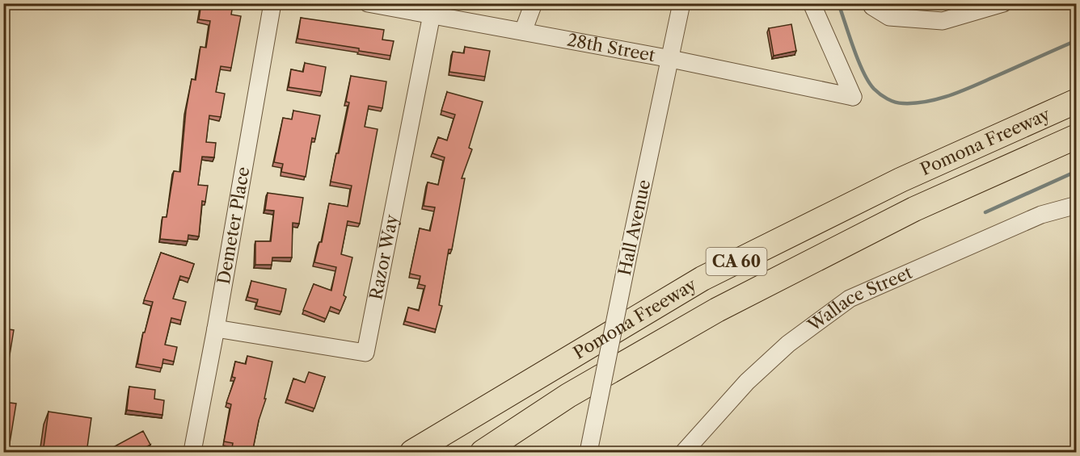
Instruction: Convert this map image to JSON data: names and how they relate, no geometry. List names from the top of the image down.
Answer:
{
  "streets": {
    "highway": ["Pomona Freeway", "CA 60"],
    "street": [
      "28th Street",
      "Demeter Place",
      "Hall Avenue",
      "Razor Way",
      "Wallace Street"
    ]
  },
  "crossings": [
    ["28th Street", "Hall Avenue"],
    ["28th Street", "Razor Way"],
    ["Demeter Place", "Razor Way"]
  ]
}
